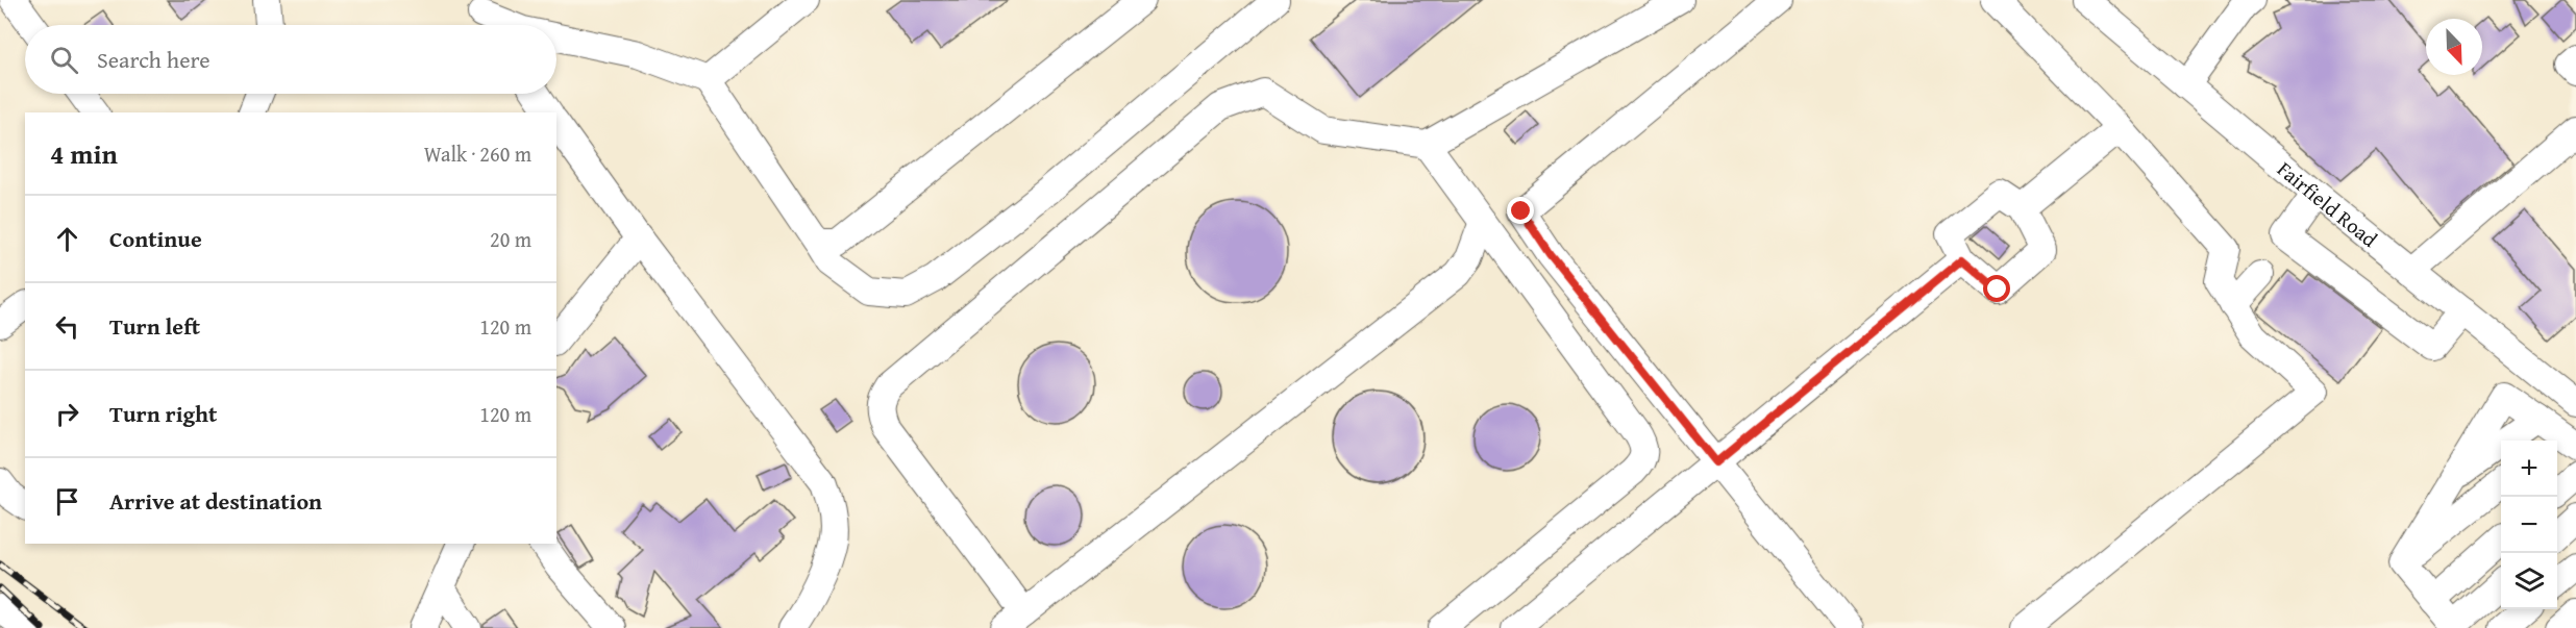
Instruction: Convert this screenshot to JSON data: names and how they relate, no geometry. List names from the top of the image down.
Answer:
{
  "streets": {
    "street": ["Fairfield Road"]
  },
  "north": "bottom right",
  "page": {
    "search": "Search here",
    "heading": ["4 min", "Walk · 260 m"],
    "list": [
      ["Continue", "20 m"],
      ["Turn left", "120 m"],
      ["Turn right", "120 m"],
      "Arrive at destination"
    ],
    "map_buttons": ["+", "−"]
  }
}
